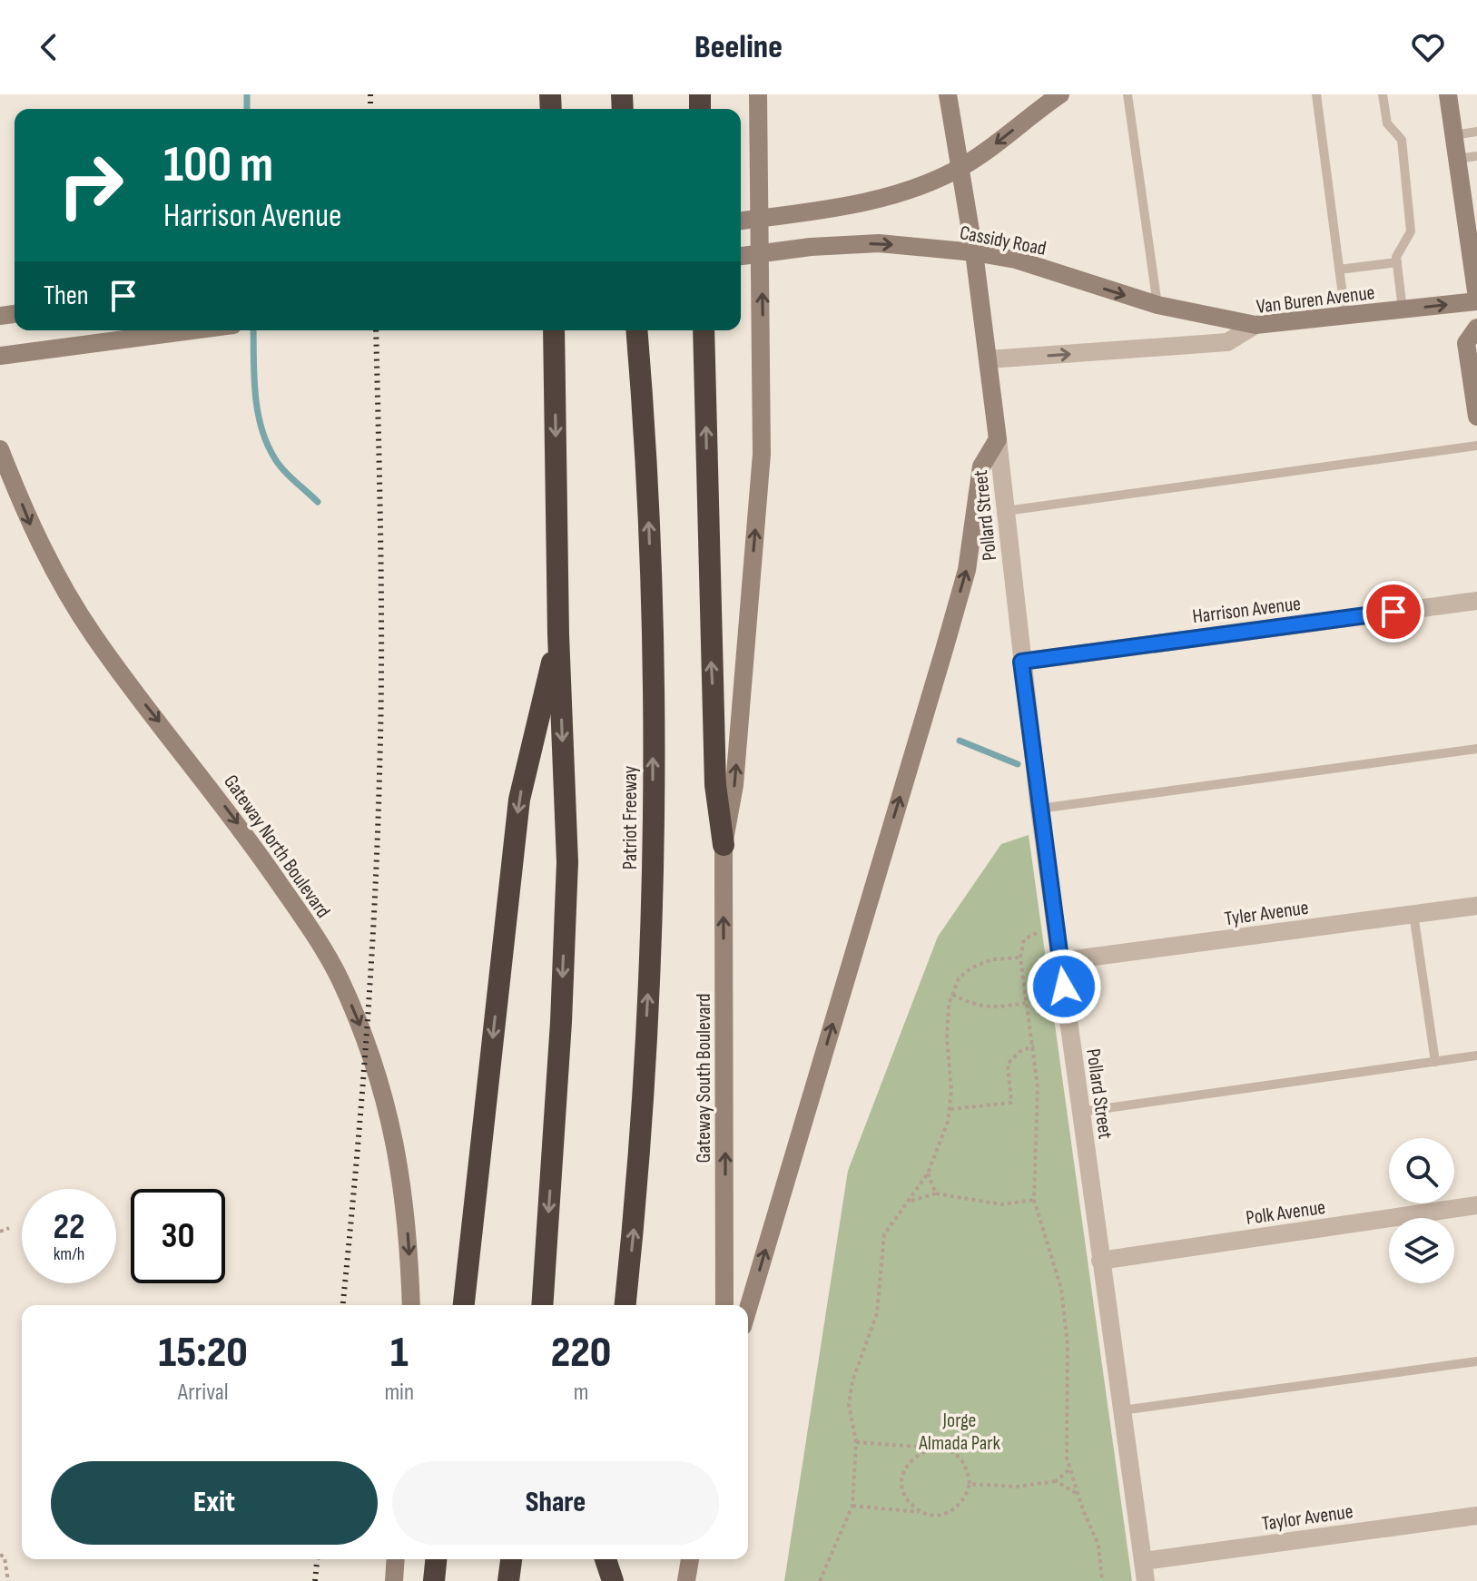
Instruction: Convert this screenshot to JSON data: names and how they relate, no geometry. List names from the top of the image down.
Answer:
{
  "streets": {
    "highway": ["Patriot Freeway"],
    "main road": [
      "Cassidy Road",
      "Van Buren Avenue",
      "Gateway North Boulevard",
      "Gateway South Boulevard"
    ],
    "street": [
      "Pollard Street",
      "Harrison Avenue",
      "Tyler Avenue",
      "Polk Avenue",
      "Taylor Avenue"
    ]
  },
  "crossings": [
    ["Cassidy Road", "Van Buren Avenue"],
    ["Pollard Street", "Harrison Avenue"],
    ["Pollard Street", "Tyler Avenue"],
    ["Pollard Street", "Polk Avenue"],
    ["Pollard Street", "Taylor Avenue"]
  ],
  "one_way": ["Van Buren Avenue", "Gateway North Boulevard"],
  "parks": ["Jorge Almada Park"],
  "page": {
    "header": "Beeline",
    "turn": ["100 m", "Harrison Avenue"],
    "then": "Then",
    "speed": "22 km/h",
    "limit": "30",
    "eta": [
      "15:20",
      "Arrival",
      "1",
      "min",
      "220",
      "m"
    ],
    "buttons": ["Exit", "Share"]
  }
}
